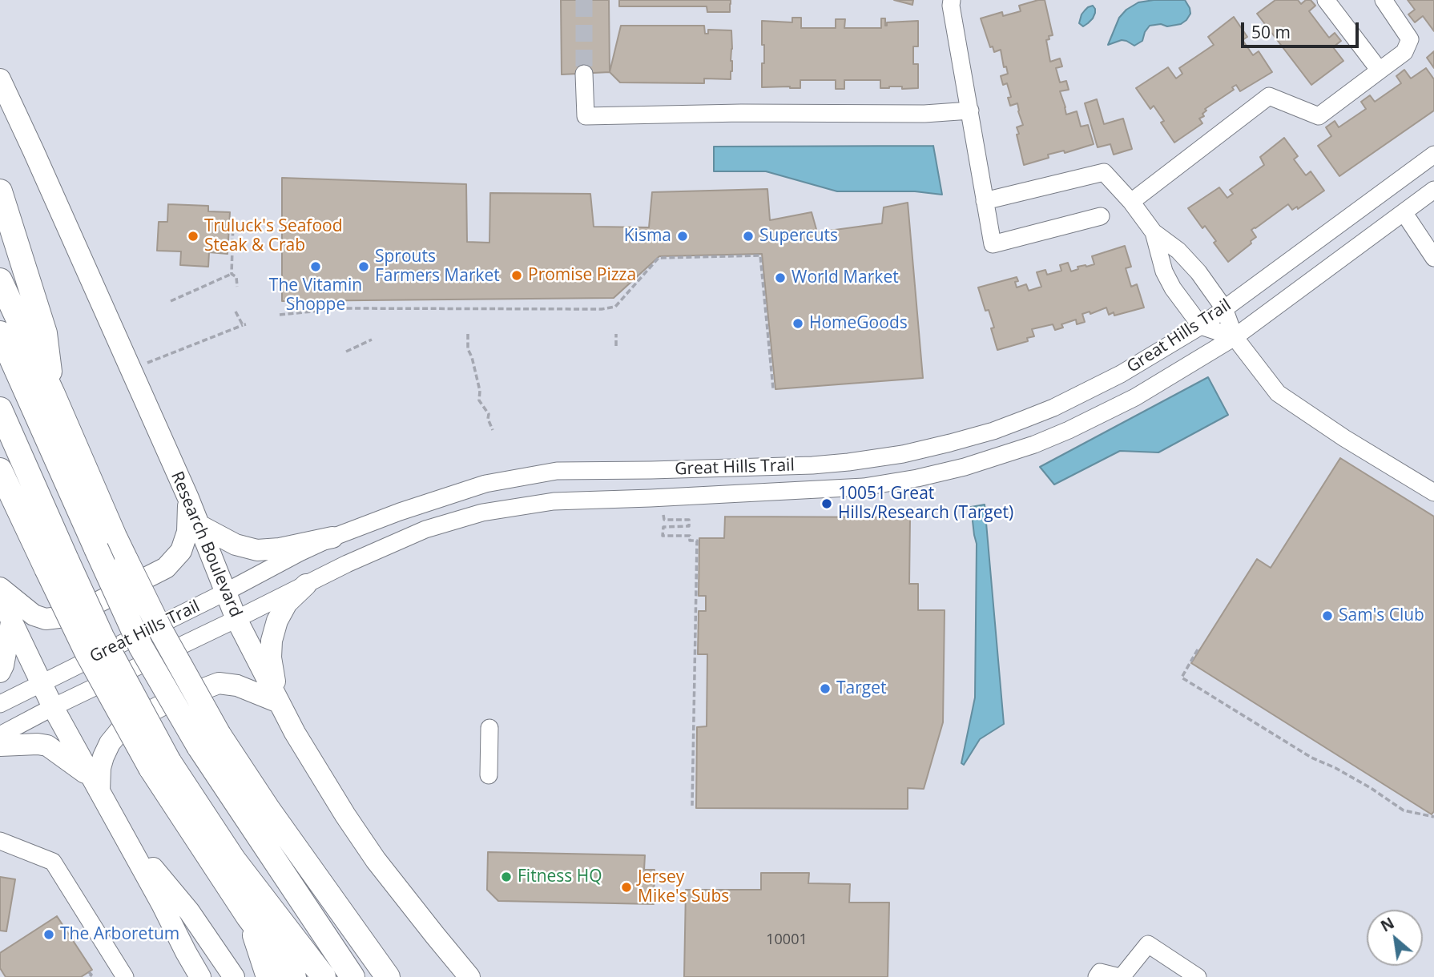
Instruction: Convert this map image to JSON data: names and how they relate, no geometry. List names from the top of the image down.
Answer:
{
  "streets": {
    "main road": ["Research Boulevard"],
    "street": ["Great Hills Trail"]
  },
  "crossings": [
    ["Great Hills Trail", "Research Boulevard"]
  ],
  "places": [
    "Truluck's Seafood Steak & Crab",
    "Kisma",
    "Supercuts",
    "The Vitamin Shoppe",
    "Sprouts Farmers Market",
    "Promise Pizza",
    "World Market",
    "HomeGoods",
    "10051 Great Hills/Research (Target)",
    "Sam's Club",
    "Target",
    "Fitness HQ",
    "Jersey Mike's Subs",
    "The Arboretum"
  ],
  "house_numbers": ["10001"],
  "scale_bar": "50 m",
  "north": "top left"
}
